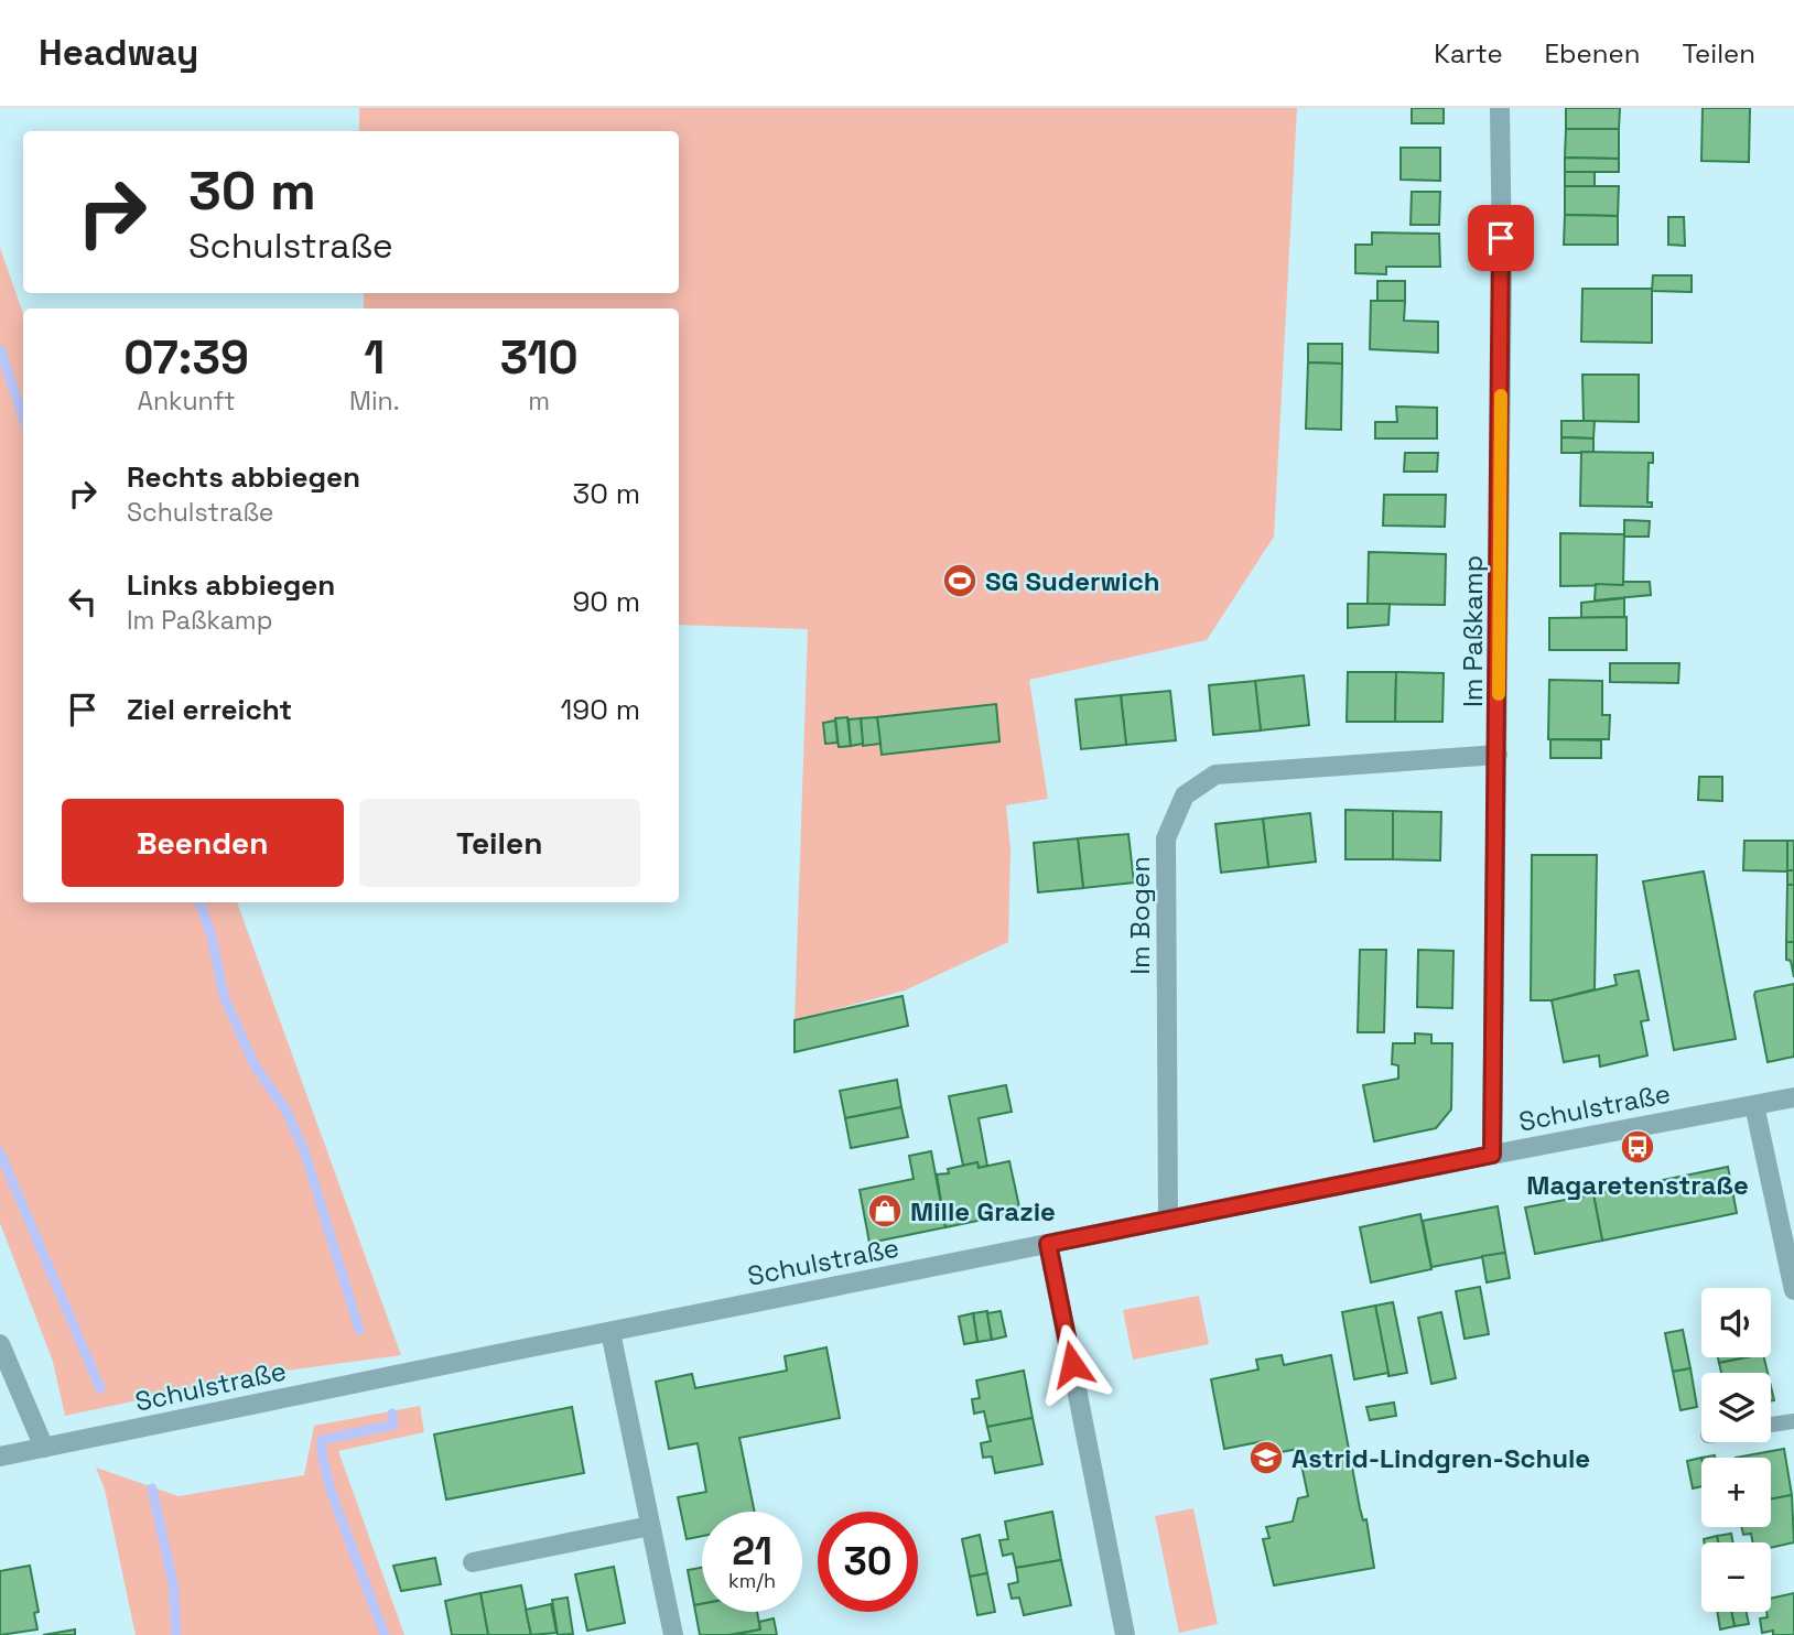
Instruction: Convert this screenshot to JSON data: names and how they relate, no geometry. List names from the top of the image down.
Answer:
{
  "streets": {
    "street": ["Im Paßkamp", "Im Bogen", "Schulstraße"]
  },
  "crossings": [
    ["Im Paßkamp", "Im Bogen"],
    ["Im Paßkamp", "Schulstraße"],
    ["Im Bogen", "Schulstraße"]
  ],
  "places": {
    "sports": ["SG Suderwich"],
    "bus stop": ["Magaretenstraße"],
    "shop": ["Mille Grazie"],
    "school or university": ["Astrid-Lindgren-Schule"]
  },
  "page": {
    "header": "Headway",
    "nav": ["Karte", "Ebenen", "Teilen"],
    "turn": ["30 m", "Schulstraße"],
    "eta": [
      "07:39",
      "Ankunft",
      "1",
      "Min.",
      "310",
      "m"
    ],
    "list": [
      {
        "name": "Rechts abbiegen",
        "note": "Schulstraße",
        "value": "30 m"
      },
      {
        "name": "Links abbiegen",
        "note": "Im Paßkamp",
        "value": "90 m"
      },
      {
        "name": "Ziel erreicht",
        "value": "190 m"
      }
    ],
    "buttons": ["Beenden", "Teilen"],
    "map_buttons": ["+", "−"],
    "speed": "21 km/h",
    "limit": "30"
  }
}
